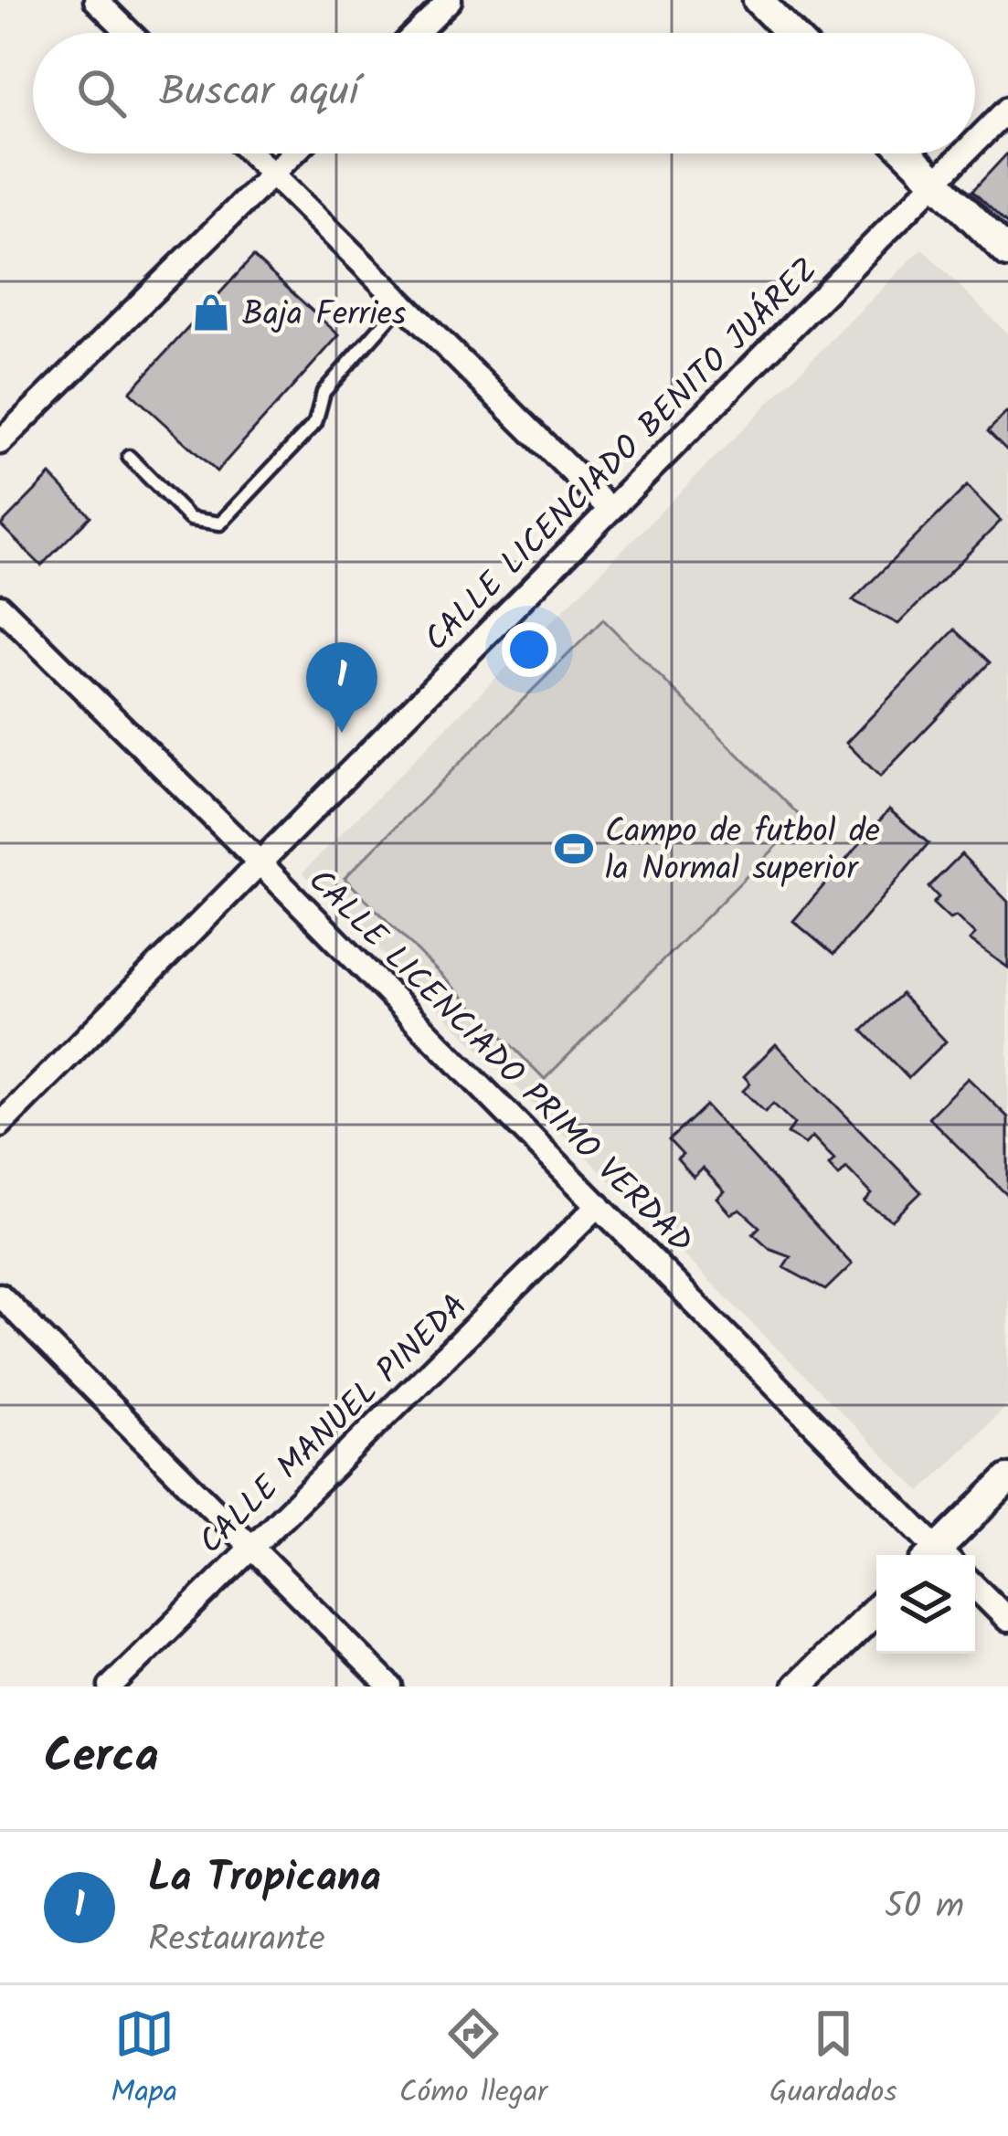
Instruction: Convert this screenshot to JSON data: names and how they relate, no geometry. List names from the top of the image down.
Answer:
{
  "streets": {
    "street": ["CALLE LICENCIADO BENITO JUÁREZ", "CALLE LICENCIADO PRIMO VERDAD", "CALLE MANUEL PINEDA"]
  },
  "crossings": [
    ["CALLE LICENCIADO BENITO JUÁREZ", "CALLE LICENCIADO PRIMO VERDAD"],
    ["CALLE LICENCIADO PRIMO VERDAD", "CALLE MANUEL PINEDA"]
  ],
  "places": {
    "shop": ["Baja Ferries"],
    "sports": ["Campo de futbol de la Normal superior"]
  },
  "page": {
    "search": "Buscar aquí",
    "pins": "1",
    "heading": "Cerca",
    "list": [
      {
        "mark": "1",
        "name": "La Tropicana",
        "note": "Restaurante",
        "value": "50 m"
      }
    ],
    "nav": ["Mapa", "Cómo llegar", "Guardados"]
  }
}
